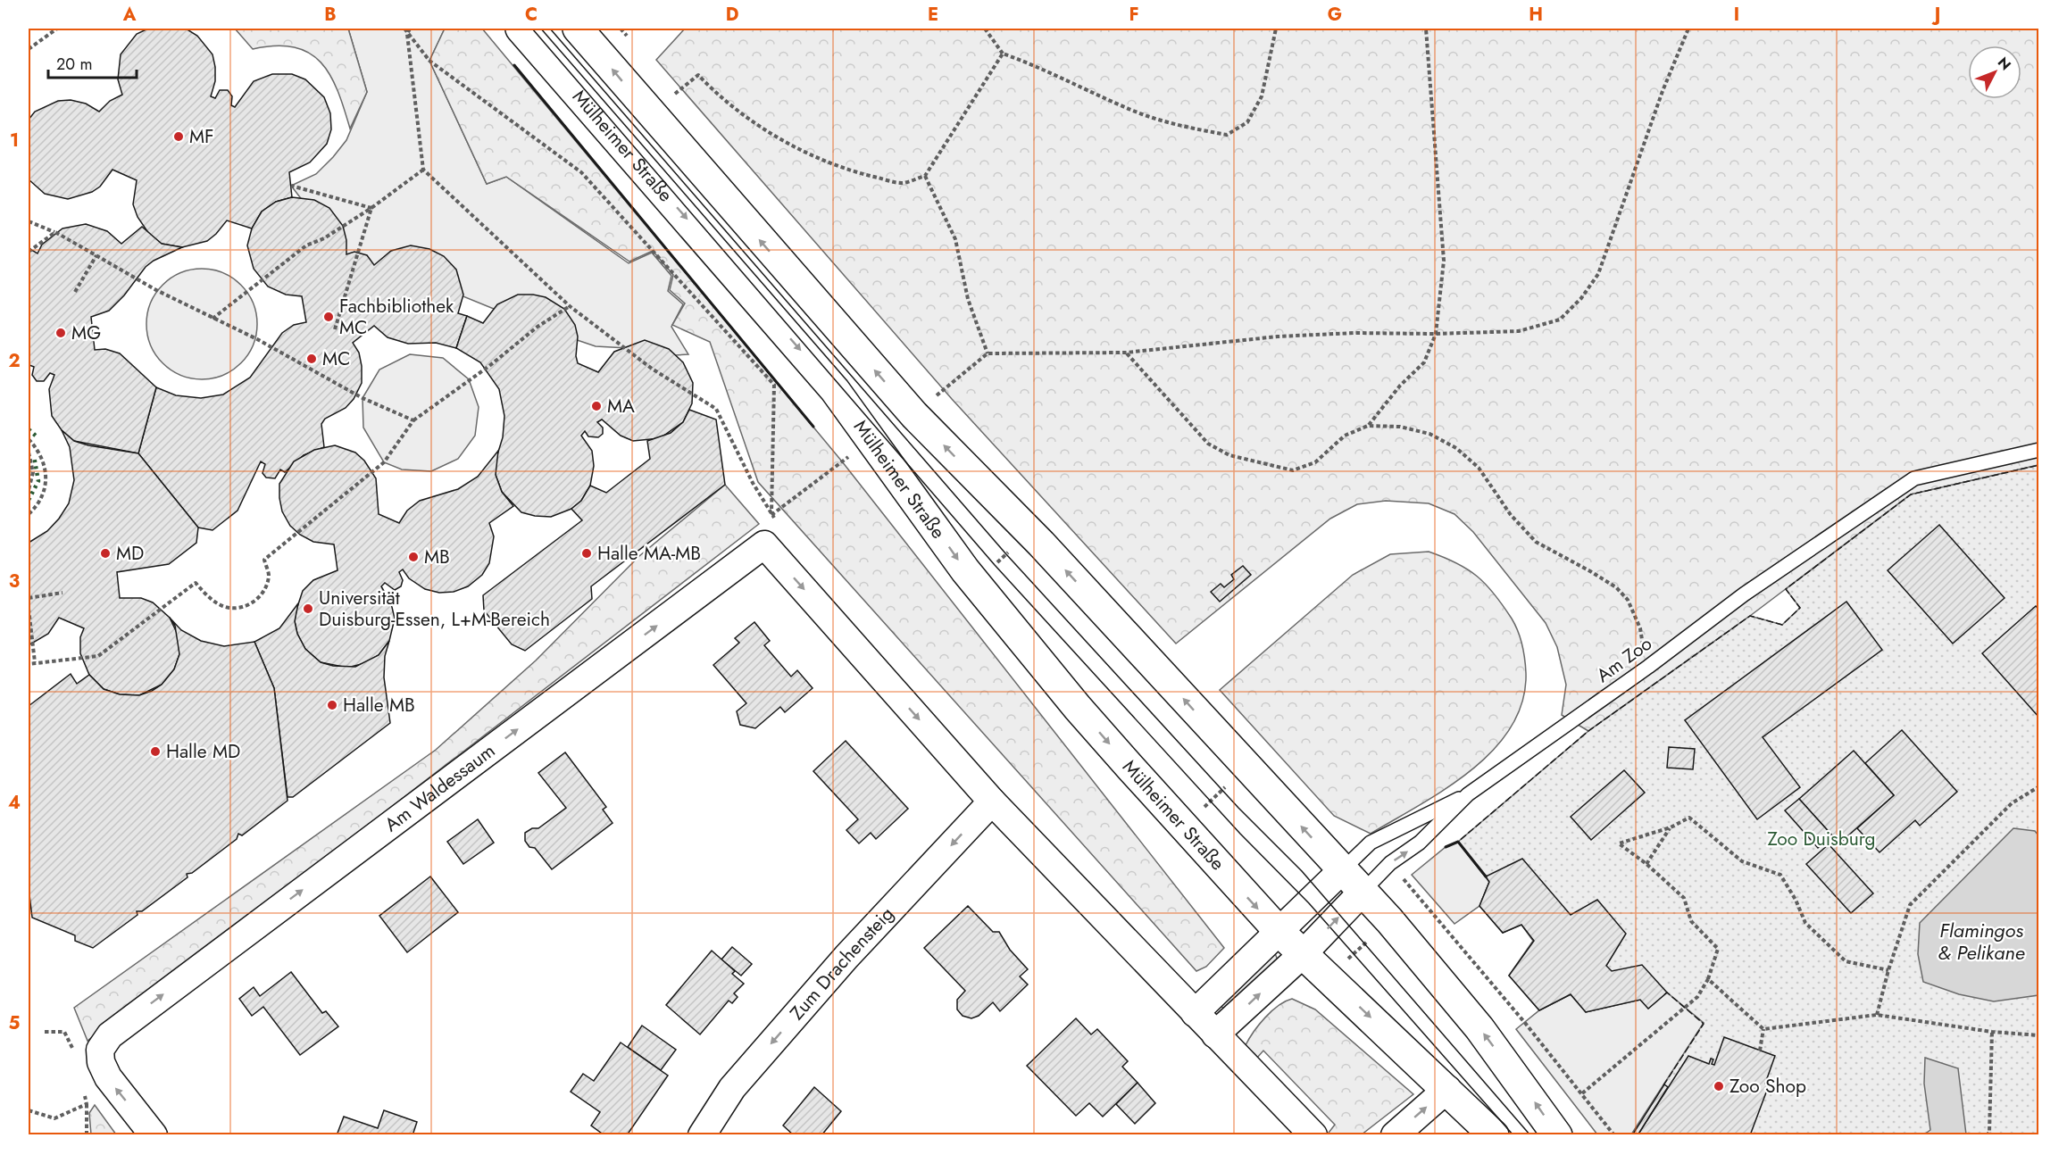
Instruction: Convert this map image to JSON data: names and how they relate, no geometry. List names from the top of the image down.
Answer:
{
  "streets": {
    "main road": ["Mülheimer Straße"],
    "street": ["Am Waldessaum", "Zum Drachensteig"],
    "lane": ["Am Zoo"]
  },
  "crossings": [
    ["Am Waldessaum", "Zum Drachensteig"]
  ],
  "one_way": ["Zum Drachensteig"],
  "water": ["Flamingos & Pelikane"],
  "parks": ["Zoo Duisburg"],
  "places": [
    "MF",
    "Fachbibliothek MC",
    "MG",
    "MC",
    "MA",
    "MD",
    "Halle MA-MB",
    "MB",
    "Universität Duisburg-Essen, L+M-Bereich",
    "Halle MB",
    "Halle MD",
    "Zoo Shop"
  ],
  "scale_bar": "20 m",
  "north": "top right",
  "grid": {
    "columns": [
      "A",
      "B",
      "C",
      "D",
      "E",
      "F",
      "G",
      "H",
      "I",
      "J"
    ],
    "rows": [
      "1",
      "2",
      "3",
      "4",
      "5"
    ]
  }
}
